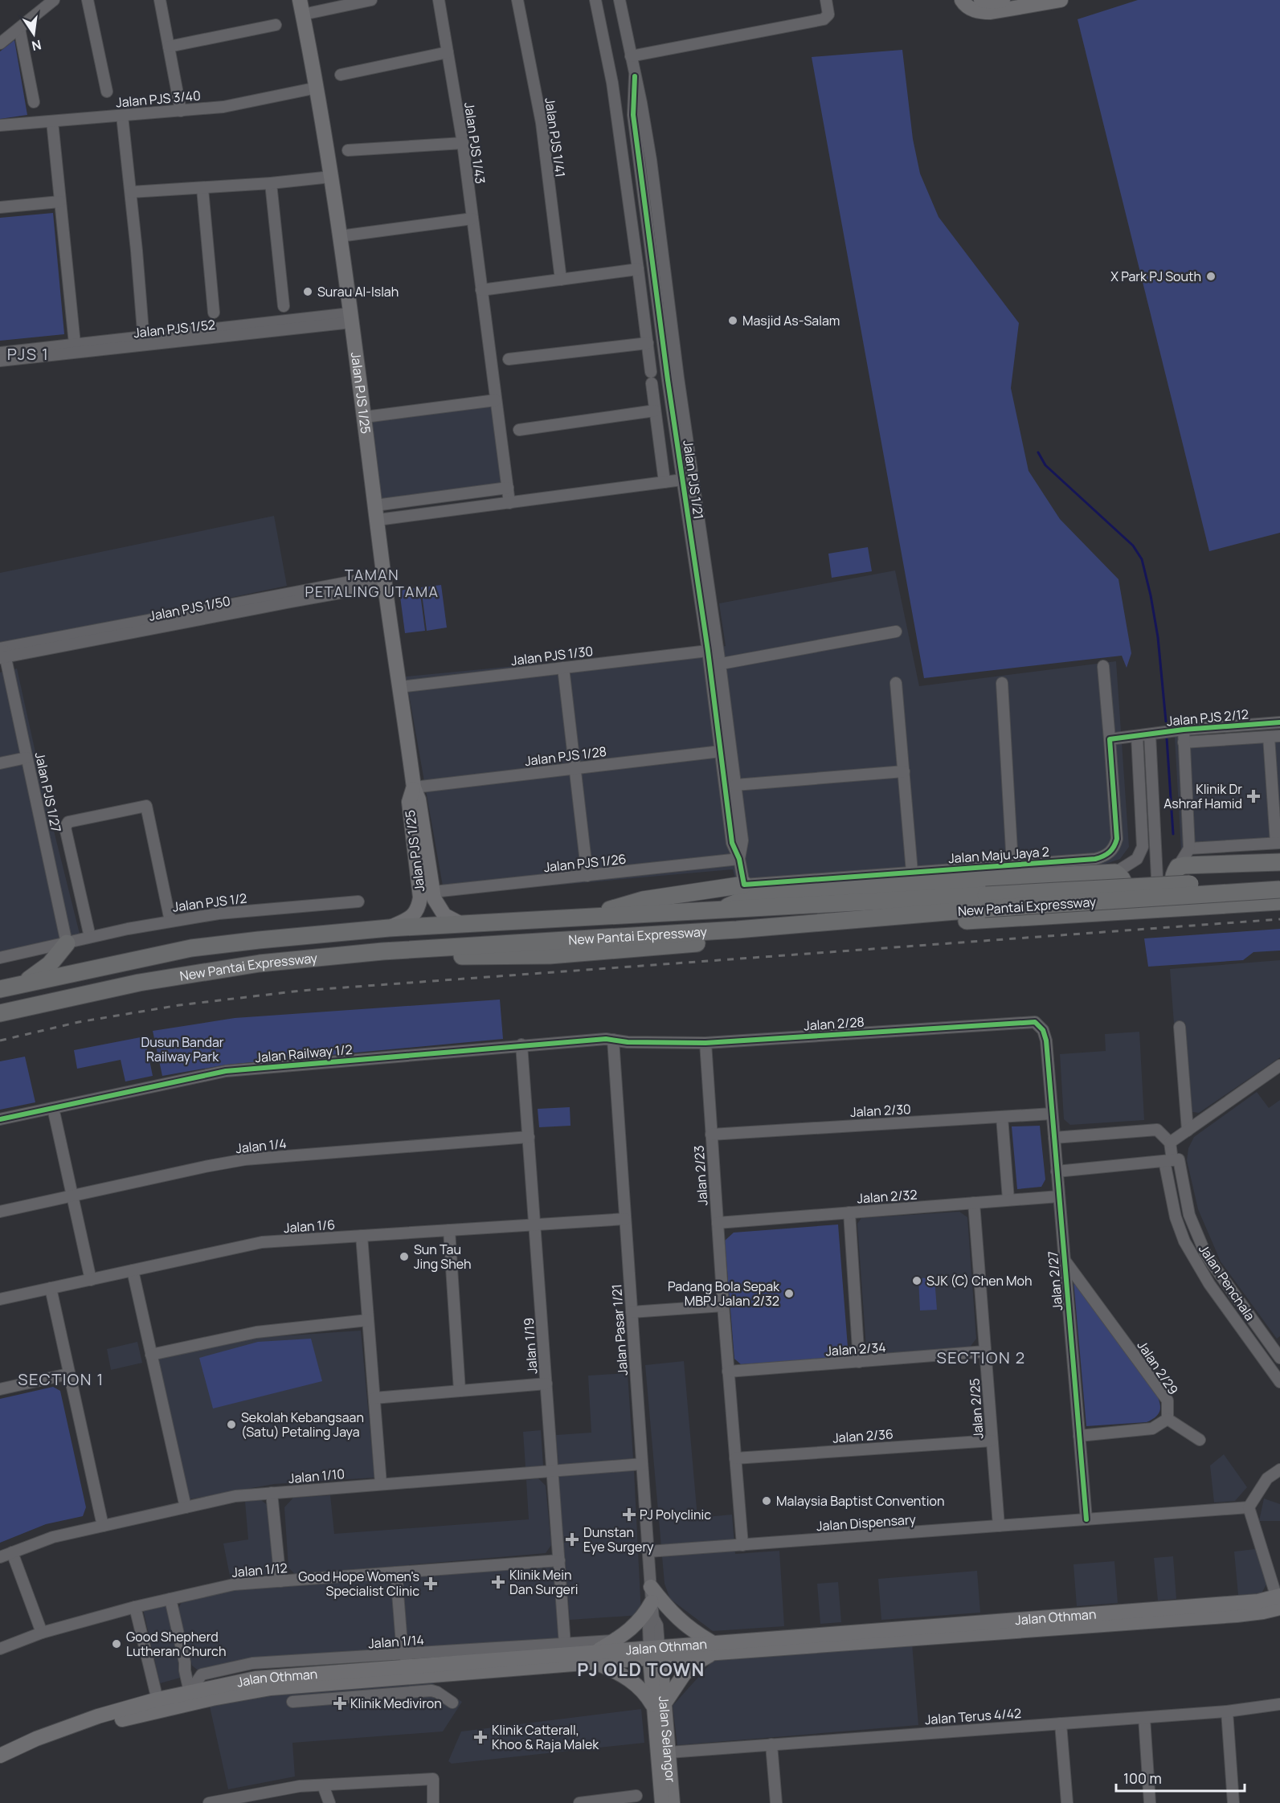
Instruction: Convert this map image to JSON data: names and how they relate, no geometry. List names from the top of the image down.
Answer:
{
  "streets": {
    "highway": ["New Pantai Expressway"],
    "main road": ["Jalan PJS 1/25", "Jalan Othman", "Jalan Selangor"],
    "street": [
      "Jalan PJS 3/40",
      "Jalan PJS 1/41",
      "Jalan PJS 1/43",
      "Jalan PJS 1/52",
      "Jalan PJS 1/21",
      "Jalan PJS 1/50",
      "Jalan PJS 1/30",
      "Jalan PJS 2/12",
      "Jalan PJS 1/28",
      "Jalan PJS 1/27",
      "Jalan Maju Jaya 2",
      "Jalan PJS 1/26",
      "Jalan PJS 1/2",
      "Jalan 2/28",
      "Jalan Railway 1/2",
      "Jalan 2/30",
      "Jalan 1/4",
      "Jalan 2/23",
      "Jalan 2/32",
      "Jalan 1/6",
      "Jalan 2/27",
      "Jalan Penchala",
      "Jalan Pasar 1/21",
      "Jalan 1/19",
      "Jalan 2/34",
      "Jalan 2/29",
      "Jalan 2/25",
      "Jalan 2/36",
      "Jalan 1/10",
      "Jalan Dispensary",
      "Jalan 1/12",
      "Jalan 1/14",
      "Jalan Terus 4/42"
    ]
  },
  "crossings": [
    ["Jalan PJS 3/40", "Jalan PJS 1/25"],
    ["Jalan PJS 1/52", "Jalan PJS 1/25"],
    ["Jalan PJS 1/25", "Jalan PJS 1/50"],
    ["Jalan PJS 1/25", "Jalan PJS 1/30"],
    ["Jalan PJS 1/25", "Jalan PJS 1/28"],
    ["Jalan PJS 1/25", "Jalan PJS 1/26"],
    ["Jalan PJS 1/25", "New Pantai Expressway"],
    ["Jalan PJS 1/21", "Jalan PJS 1/30"],
    ["Jalan PJS 1/21", "Jalan PJS 1/28"],
    ["Jalan PJS 1/21", "Jalan Maju Jaya 2"],
    ["Jalan PJS 1/21", "Jalan PJS 1/26"],
    ["Jalan PJS 1/50", "Jalan PJS 1/27"],
    ["Jalan PJS 1/27", "Jalan PJS 1/2"],
    ["Jalan 2/28", "Jalan Railway 1/2"],
    ["Jalan 2/28", "Jalan 2/23"],
    ["Jalan 2/28", "Jalan 2/27"],
    ["Jalan 2/28", "Jalan Pasar 1/21"],
    ["Jalan Railway 1/2", "Jalan Pasar 1/21"],
    ["Jalan Railway 1/2", "Jalan 1/19"],
    ["Jalan 2/30", "Jalan 2/23"],
    ["Jalan 2/30", "Jalan 2/27"],
    ["Jalan 1/4", "Jalan 1/19"],
    ["Jalan 2/23", "Jalan 2/32"],
    ["Jalan 2/23", "Jalan 2/34"],
    ["Jalan 2/23", "Jalan 2/36"],
    ["Jalan 2/23", "Jalan Dispensary"],
    ["Jalan 2/32", "Jalan 2/27"],
    ["Jalan 2/32", "Jalan 2/25"],
    ["Jalan 1/6", "Jalan Pasar 1/21"],
    ["Jalan 1/6", "Jalan 1/19"],
    ["Jalan 2/27", "Jalan 2/29"],
    ["Jalan 2/27", "Jalan Dispensary"],
    ["Jalan Pasar 1/21", "Jalan 1/10"],
    ["Jalan Pasar 1/21", "Jalan Dispensary"],
    ["Jalan Pasar 1/21", "Jalan Othman"],
    ["Jalan Pasar 1/21", "Jalan Selangor"],
    ["Jalan 1/19", "Jalan 1/10"],
    ["Jalan 1/19", "Jalan 1/12"],
    ["Jalan 1/19", "Jalan 1/14"],
    ["Jalan 2/34", "Jalan 2/25"],
    ["Jalan 2/25", "Jalan 2/36"],
    ["Jalan 2/25", "Jalan Dispensary"],
    ["Jalan Othman", "Jalan 1/14"],
    ["Jalan Othman", "Jalan Selangor"],
    ["Jalan Terus 4/42", "Jalan Selangor"]
  ],
  "districts": [
    "PJS 1",
    "TAMAN PETALING UTAMA",
    "SECTION 2",
    "SECTION 1",
    "PJ OLD TOWN"
  ],
  "parks": ["Dusun Bandar Railway Park"],
  "places": {
    "other": [
      "X Park PJ South",
      "Surau Al-Islah",
      "Masjid As-Salam",
      "Sun Tau Jing Sheh",
      "SJK (C) Chen Moh",
      "Padang Bola Sepak MBPJ Jalan 2/32",
      "Sekolah Kebangsaan (Satu) Petaling Jaya",
      "Malaysia Baptist Convention",
      "Good Shepherd Lutheran Church"
    ],
    "health": [
      "Klinik Dr Ashraf Hamid",
      "PJ Polyclinic",
      "Dunstan Eye Surgery",
      "Klinik Mein Dan Surgeri",
      "Good Hope Women's Specialist Clinic",
      "Klinik Mediviron",
      "Klinik Catterall, Khoo & Raja Malek"
    ]
  },
  "scale_bar": "100 m",
  "north": "bottom"
}
